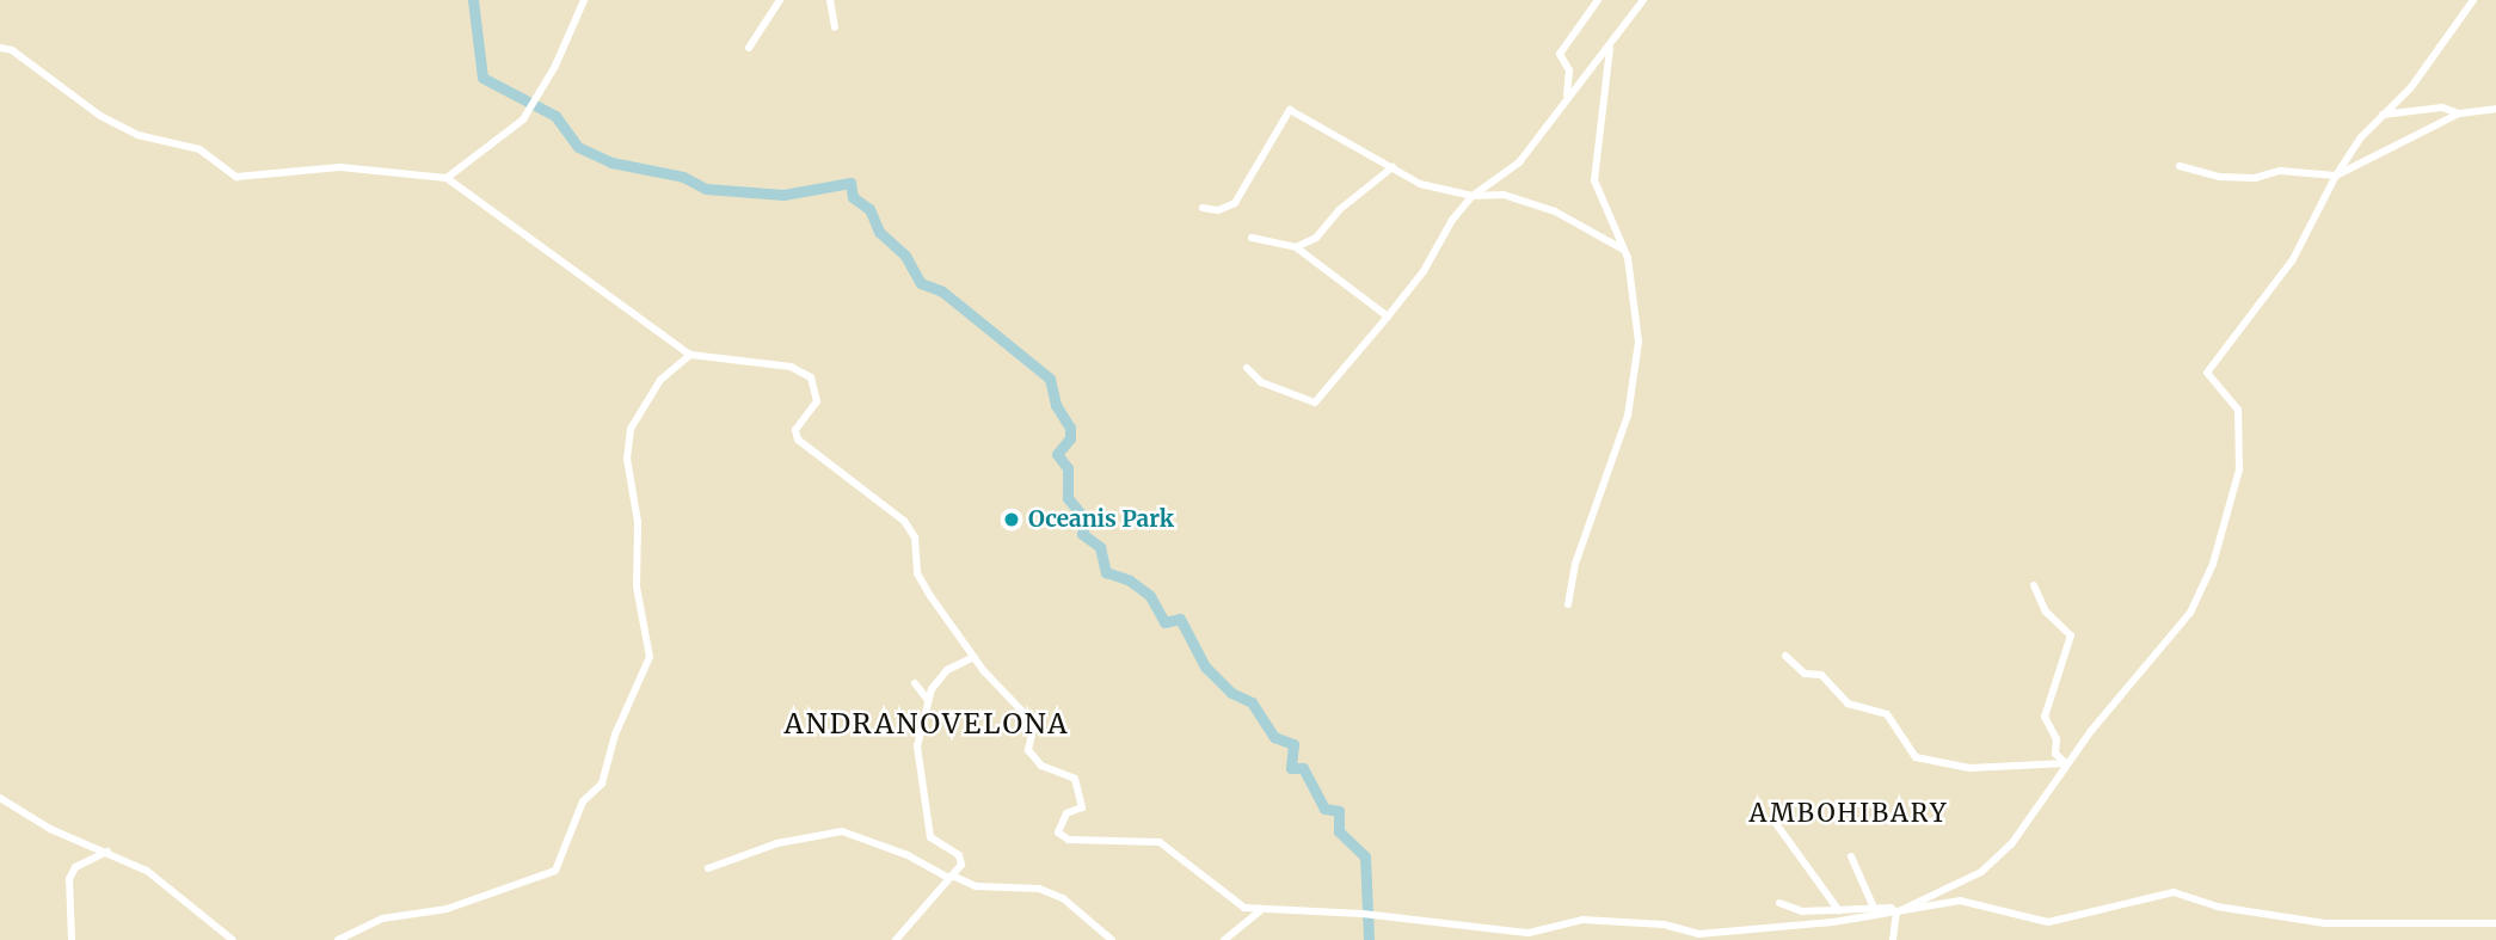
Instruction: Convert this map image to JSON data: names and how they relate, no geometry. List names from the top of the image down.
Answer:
{
  "districts": ["ANDRANOVELONA", "AMBOHIBARY"],
  "places": ["Oceanis Park"]
}
